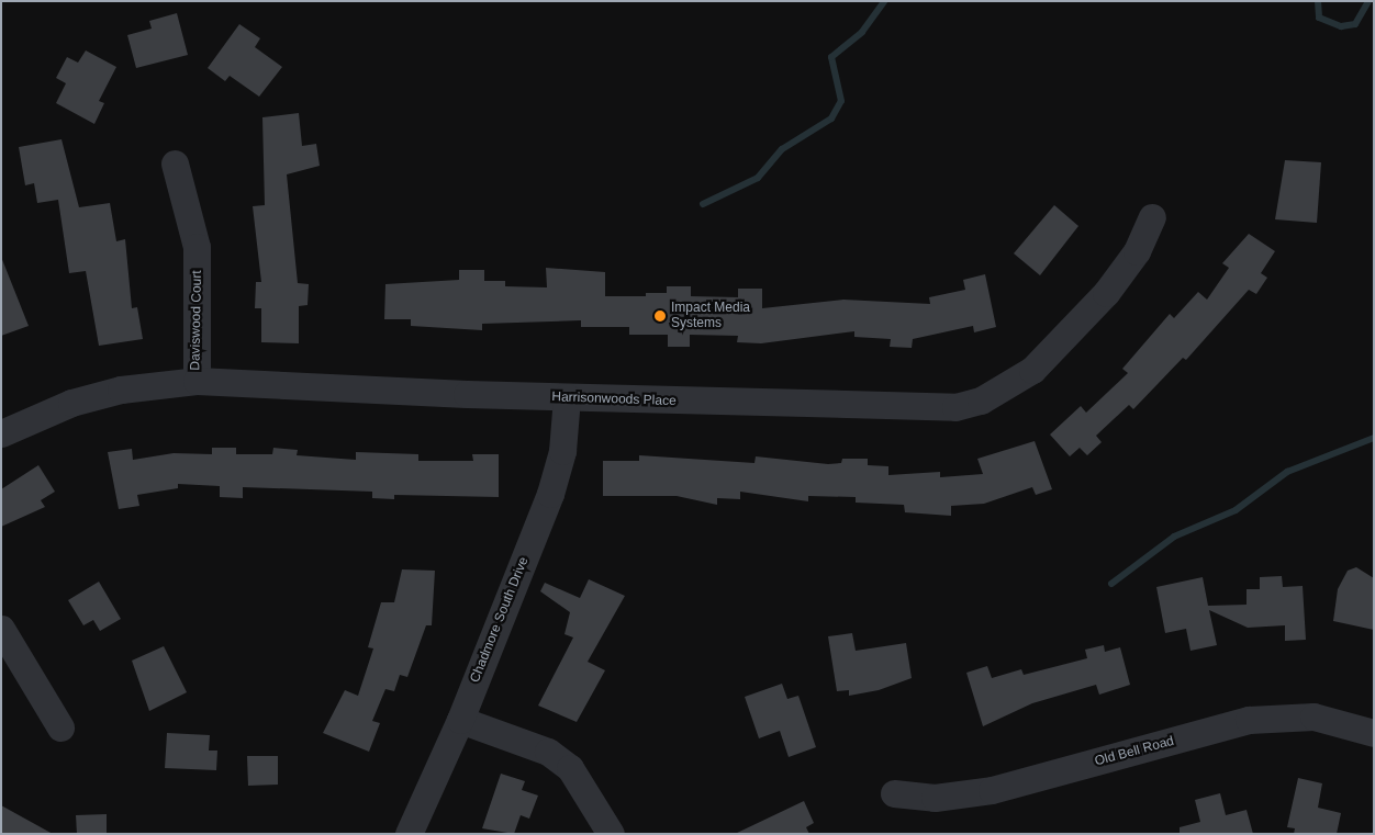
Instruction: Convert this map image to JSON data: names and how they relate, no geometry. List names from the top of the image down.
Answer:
{
  "streets": {
    "street": [
      "Daviswood Court",
      "Harrisonwoods Place",
      "Chadmore South Drive",
      "Old Bell Road"
    ]
  },
  "crossings": [
    ["Daviswood Court", "Harrisonwoods Place"],
    ["Harrisonwoods Place", "Chadmore South Drive"]
  ],
  "places": ["Impact Media Systems"]
}
